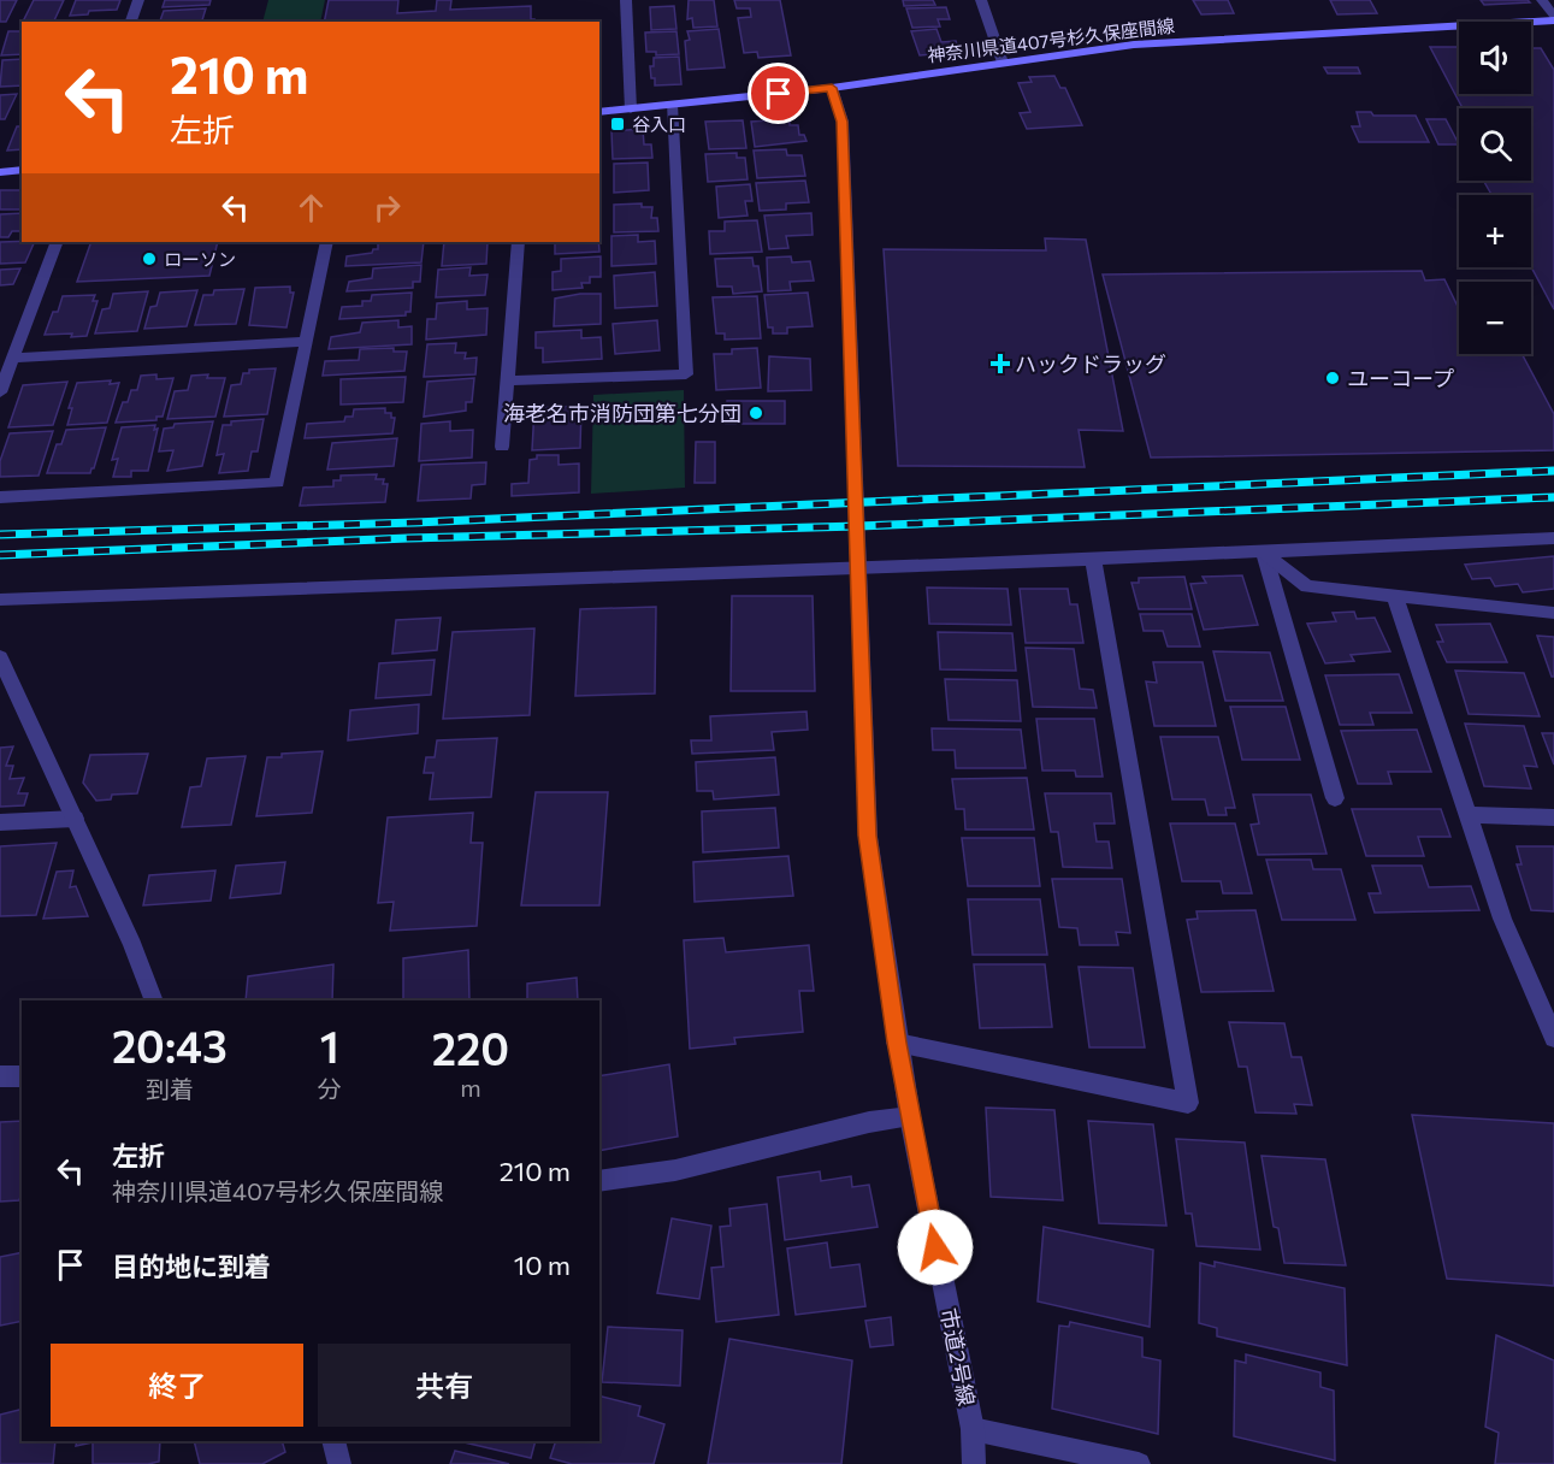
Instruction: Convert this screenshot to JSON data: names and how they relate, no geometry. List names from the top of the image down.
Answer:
{
  "streets": {
    "main road": ["神奈川県道407号杉久保座間線"],
    "street": ["市道2号線"]
  },
  "crossings": [
    ["神奈川県道407号杉久保座間線", "市道2号線"]
  ],
  "places": {
    "transit": ["谷入口"],
    "other": ["ローソン", "ユーコープ", "海老名市消防団第七分団"],
    "health": ["ハックドラッグ"]
  },
  "page": {
    "map_buttons": ["+", "−"],
    "turn": ["210 m", "左折"],
    "eta": [
      "20:43",
      "到着",
      "1",
      "分",
      "220",
      "m"
    ],
    "list": [
      {
        "name": "左折",
        "note": "神奈川県道407号杉久保座間線",
        "value": "210 m"
      },
      {
        "name": "目的地に到着",
        "value": "10 m"
      }
    ],
    "buttons": ["終了", "共有"]
  }
}
